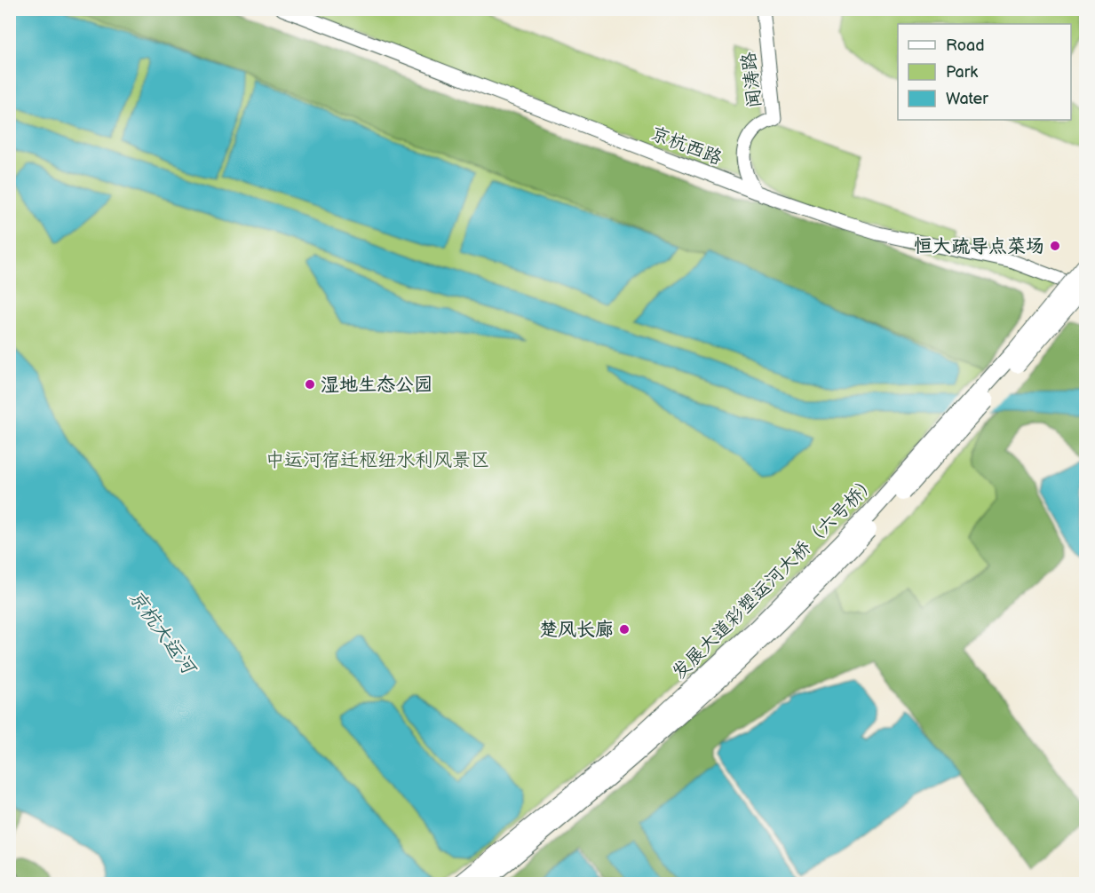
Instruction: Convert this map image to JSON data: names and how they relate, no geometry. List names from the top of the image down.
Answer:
{
  "streets": {
    "main road": ["发展大道彩塑运河大桥（六号桥）"],
    "street": ["闻涛路", "京杭西路"]
  },
  "crossings": [
    ["闻涛路", "京杭西路"],
    ["京杭西路", "发展大道彩塑运河大桥（六号桥）"]
  ],
  "water": ["京杭大运河"],
  "parks": ["中运河宿迁枢纽水利风景区"],
  "places": ["恒大疏导点菜场", "湿地生态公园", "楚风长廊"],
  "legend": ["Road", "Park", "Water"]
}
